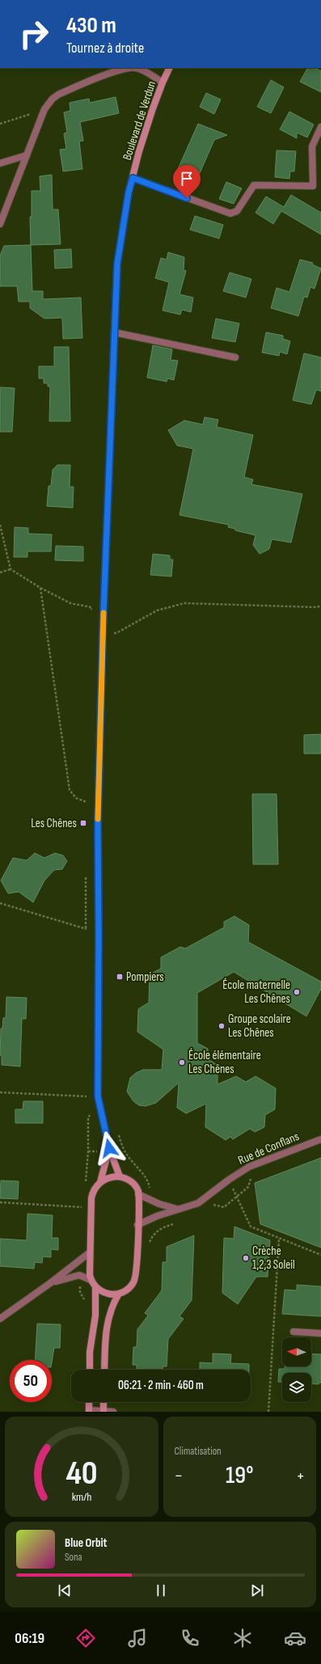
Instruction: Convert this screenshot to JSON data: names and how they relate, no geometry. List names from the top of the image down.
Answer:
{
  "streets": {
    "main road": ["Boulevard de Verdun"],
    "street": ["Rue de Conflans"]
  },
  "places": {
    "transit": ["Les Chênes", "Pompiers"],
    "other": [
      "École maternelle Les Chênes",
      "Groupe scolaire Les Chênes",
      "École élémentaire Les Chênes",
      "Crèche 1,2,3 Soleil"
    ]
  },
  "north": "left",
  "page": {
    "turn": ["430 m", "Tournez à droite"],
    "limit": "50",
    "trip": "06:21 · 2 min · 460 m",
    "tile": "Climatisation",
    "heat": ["−", "19°", "+"],
    "song": ["Blue Orbit", "Sona"],
    "tabs": "06:19",
    "gauge": ["40", "km/h"]
  }
}
